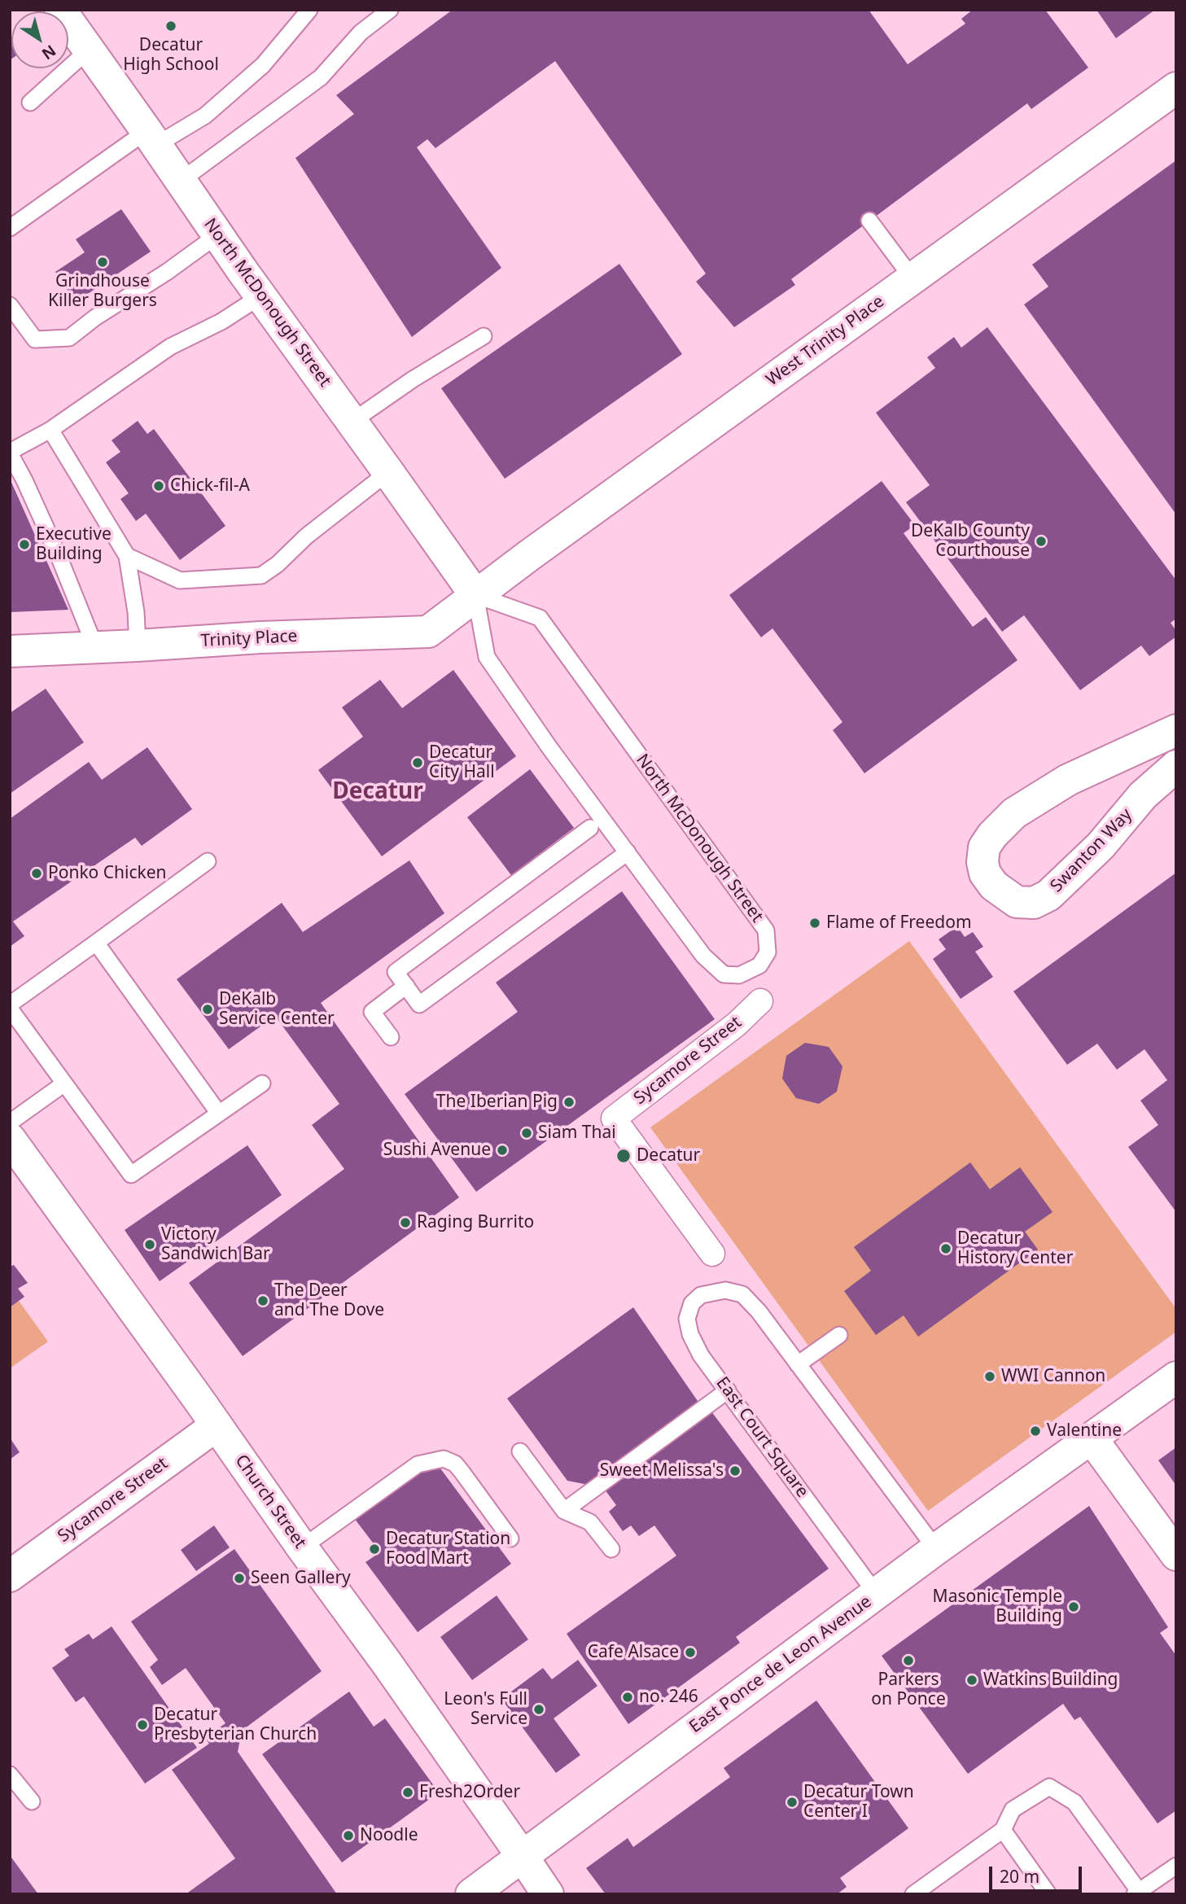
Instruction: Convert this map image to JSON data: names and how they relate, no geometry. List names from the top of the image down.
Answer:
{
  "streets": {
    "street": [
      "North McDonough Street",
      "West Trinity Place",
      "Trinity Place",
      "Swanton Way",
      "Sycamore Street",
      "Church Street",
      "East Ponce de Leon Avenue"
    ],
    "lane": ["East Court Square"]
  },
  "crossings": [
    ["North McDonough Street", "West Trinity Place"],
    ["North McDonough Street", "Trinity Place"],
    ["West Trinity Place", "Trinity Place"],
    ["Sycamore Street", "Church Street"],
    ["East Court Square", "East Ponce de Leon Avenue"],
    ["Church Street", "East Ponce de Leon Avenue"]
  ],
  "districts": ["Decatur"],
  "places": [
    "Decatur High School",
    "Grindhouse Killer Burgers",
    "Chick-fil-A",
    "DeKalb County Courthouse",
    "Executive Building",
    "Decatur City Hall",
    "Ponko Chicken",
    "Flame of Freedom",
    "DeKalb Service Center",
    "The Iberian Pig",
    "Siam Thai",
    "Sushi Avenue",
    "Decatur",
    "Raging Burrito",
    "Victory Sandwich Bar",
    "Decatur History Center",
    "The Deer and The Dove",
    "WWI Cannon",
    "Valentine",
    "Sweet Melissa's",
    "Decatur Station Food Mart",
    "Seen Gallery",
    "Masonic Temple Building",
    "Cafe Alsace",
    "Parkers on Ponce",
    "Watkins Building",
    "no. 246",
    "Leon's Full Service",
    "Decatur Presbyterian Church",
    "Fresh2Order",
    "Decatur Town Center I",
    "Noodle"
  ],
  "scale_bar": "20 m",
  "north": "bottom right"
}
